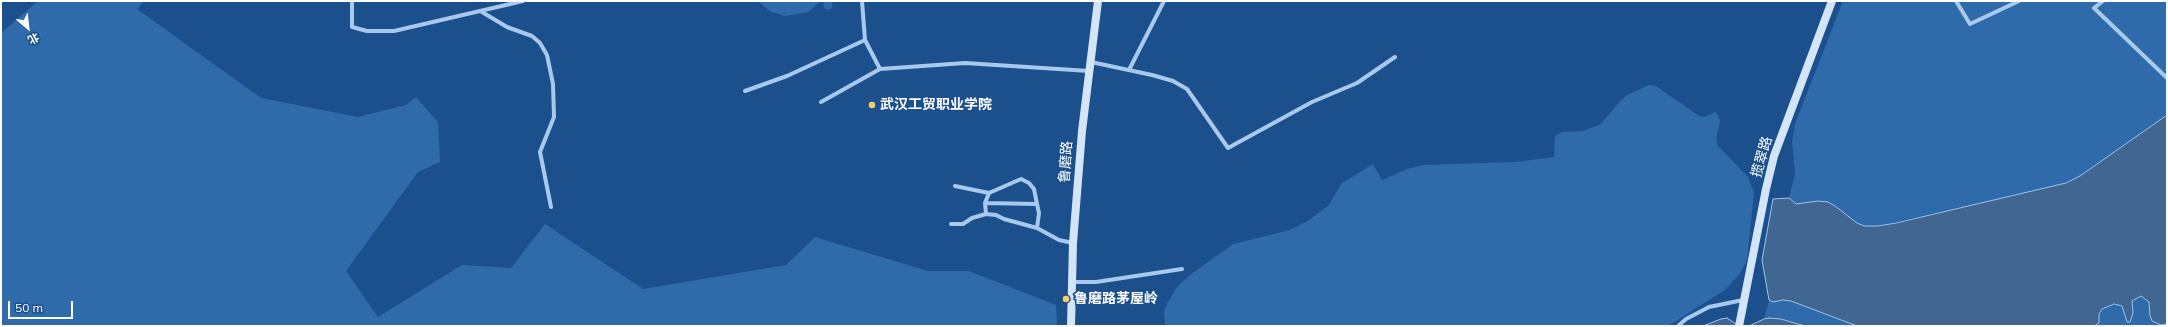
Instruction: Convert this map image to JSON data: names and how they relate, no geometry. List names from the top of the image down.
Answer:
{
  "streets": {
    "street": ["揽翠路", "鲁磨路"]
  },
  "places": ["武汉工贸职业学院", "鲁磨路茅屋岭"],
  "scale_bar": "50 m",
  "north": "bottom right"
}
